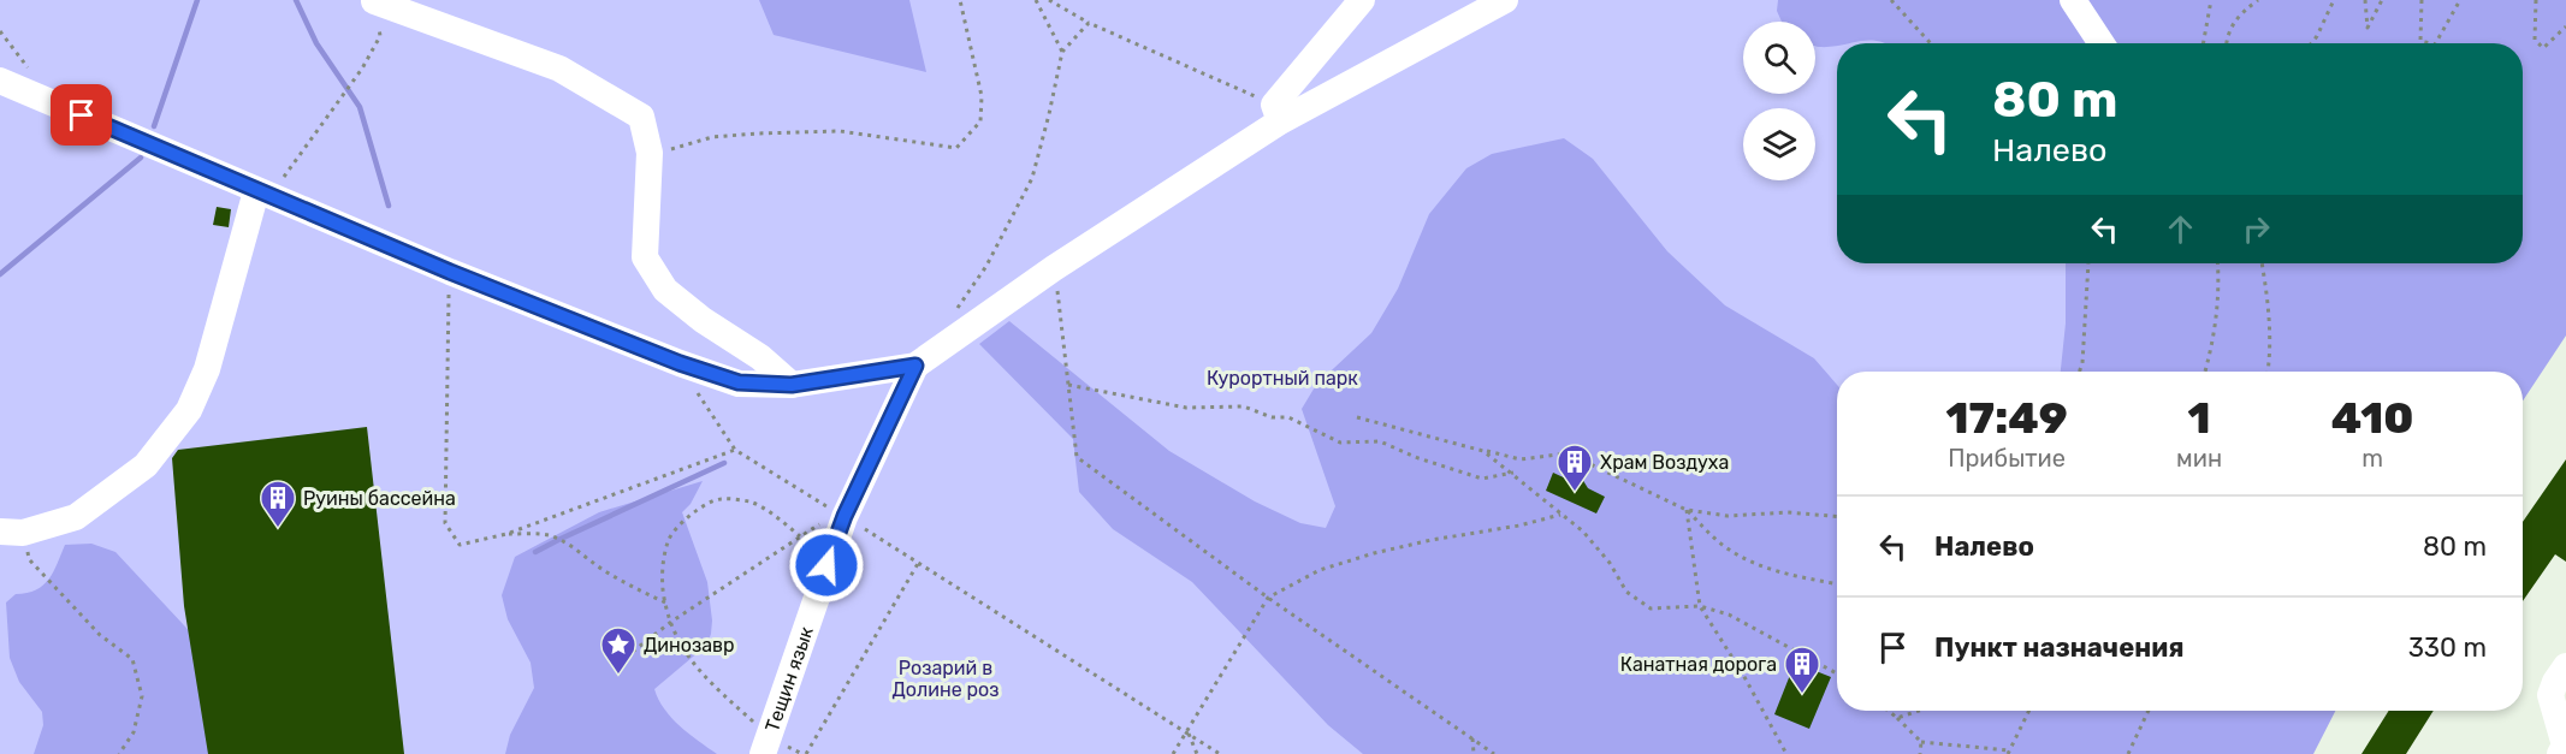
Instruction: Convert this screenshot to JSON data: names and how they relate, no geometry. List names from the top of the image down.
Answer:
{
  "streets": {
    "street": ["Тещин язык"]
  },
  "parks": ["Курортный парк", "Розарий в Долине роз"],
  "places": {
    "building": ["Храм Воздуха", "Руины бассейна", "Канатная дорога"],
    "place": ["Динозавр"]
  },
  "page": {
    "turn": ["80 m", "Налево"],
    "eta": [
      "17:49",
      "Прибытие",
      "1",
      "мин",
      "410",
      "m"
    ],
    "list": [
      {
        "name": "Налево",
        "value": "80 m"
      },
      {
        "name": "Пункт назначения",
        "value": "330 m"
      }
    ]
  }
}
